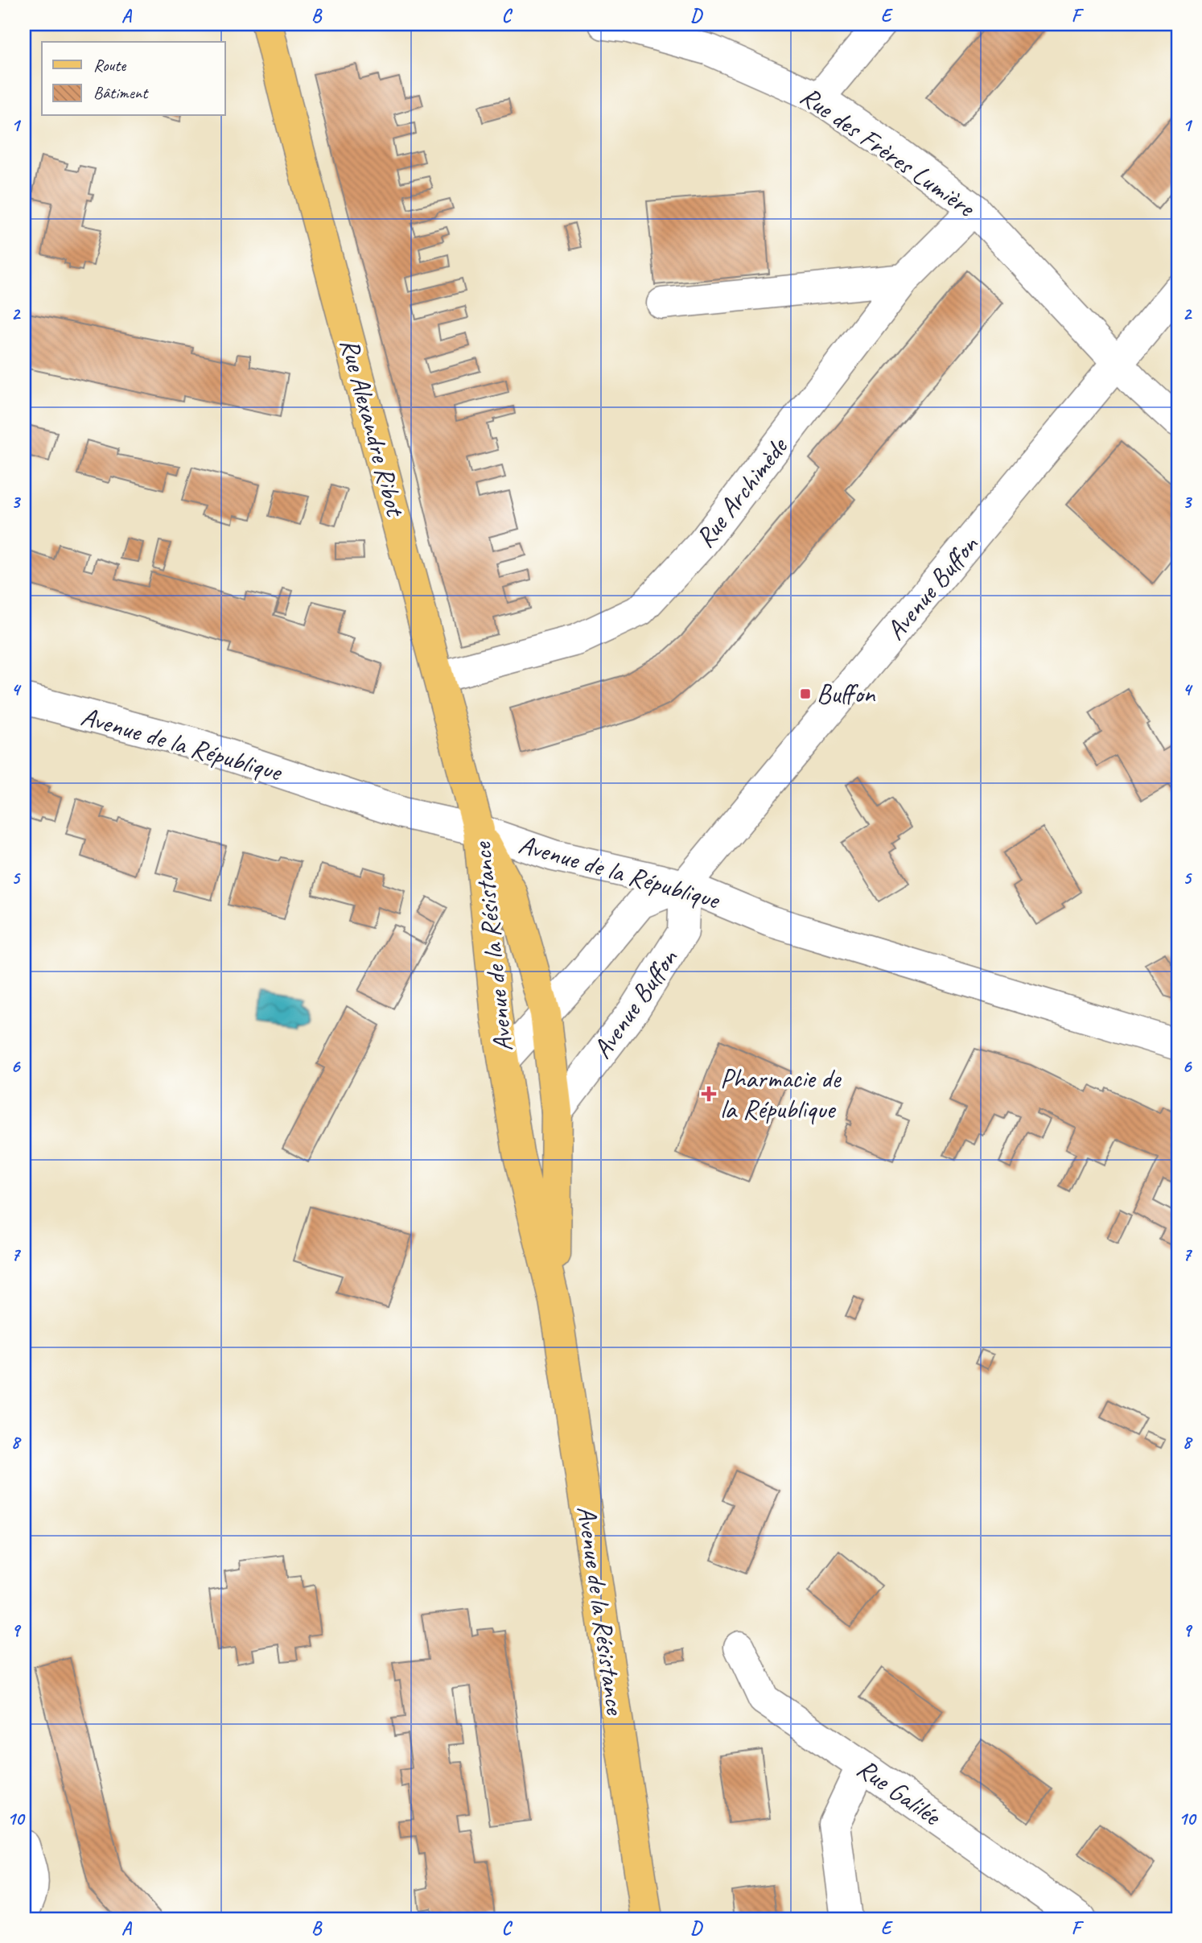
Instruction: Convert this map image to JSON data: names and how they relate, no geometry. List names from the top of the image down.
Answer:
{
  "streets": {
    "main road": ["Rue Alexandre Ribot", "Avenue de la Résistance"],
    "street": [
      "Rue des Frères Lumière",
      "Rue Archimède",
      "Avenue Buffon",
      "Avenue de la République",
      "Rue Galilée"
    ]
  },
  "crossings": [
    ["Rue des Frères Lumière", "Rue Archimède"],
    ["Rue des Frères Lumière", "Avenue Buffon"],
    ["Rue Alexandre Ribot", "Rue Archimède"],
    ["Rue Alexandre Ribot", "Avenue de la République"],
    ["Rue Alexandre Ribot", "Avenue de la Résistance"],
    ["Avenue Buffon", "Avenue de la République"],
    ["Avenue Buffon", "Avenue de la Résistance"],
    ["Avenue de la République", "Avenue de la Résistance"]
  ],
  "places": {
    "transit": ["Buffon"],
    "health": ["Pharmacie de la République"]
  },
  "legend": ["Route", "Bâtiment"],
  "grid": {
    "columns": [
      "A",
      "B",
      "C",
      "D",
      "E",
      "F"
    ],
    "rows": [
      "1",
      "2",
      "3",
      "4",
      "5",
      "6",
      "7",
      "8",
      "9",
      "10"
    ]
  }
}
